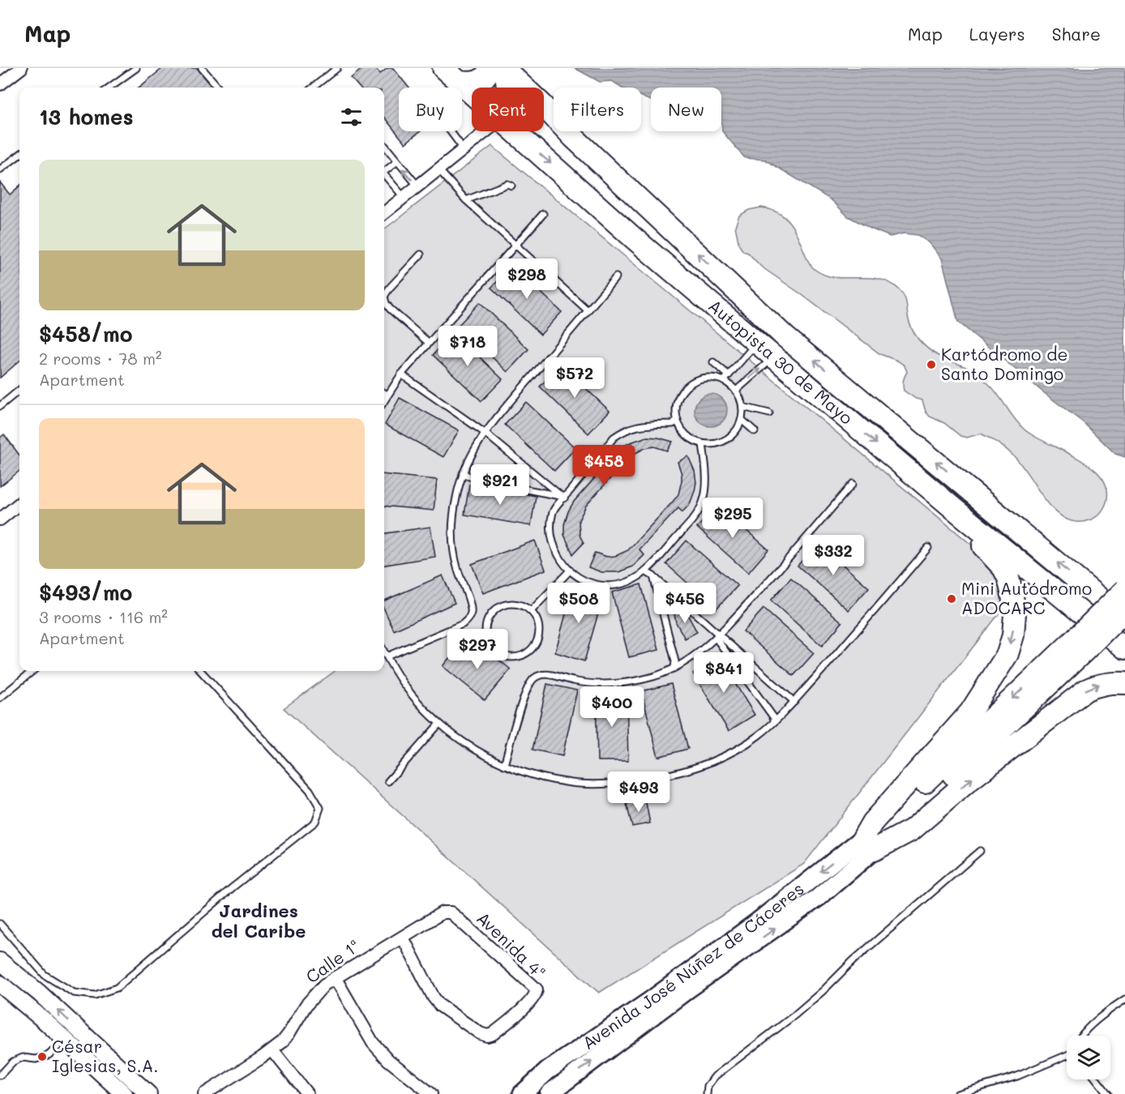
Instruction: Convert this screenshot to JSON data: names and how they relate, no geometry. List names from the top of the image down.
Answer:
{
  "streets": {
    "highway": ["Autopista 30 de Mayo"],
    "main road": ["Avenida José Núñez de Cáceres"],
    "street": ["Avenida 4ª", "Calle 1ª"]
  },
  "crossings": [
    ["Avenida 4ª", "Calle 1ª"]
  ],
  "districts": ["Jardines del Caribe"],
  "places": ["Kartódromo de Santo Domingo", "Mini Autódromo ADOCARC", "César Iglesias, S.A."],
  "page": {
    "header": "Map",
    "nav": ["Map", "Layers", "Share"],
    "chip": [
      "Buy",
      "Rent",
      "Filters",
      "New"
    ],
    "heading": "13 homes",
    "list": [
      {
        "name": "$458/mo",
        "note": "2 rooms · 78 m² · Apartment"
      },
      {
        "name": "$493/mo",
        "note": "3 rooms · 116 m² · Apartment"
      }
    ],
    "price": [
      "$298",
      "$718",
      "$572",
      "$458",
      "$921",
      "$295",
      "$332",
      "$508",
      "$456",
      "$297",
      "$841",
      "$400",
      "$493"
    ]
  }
}
